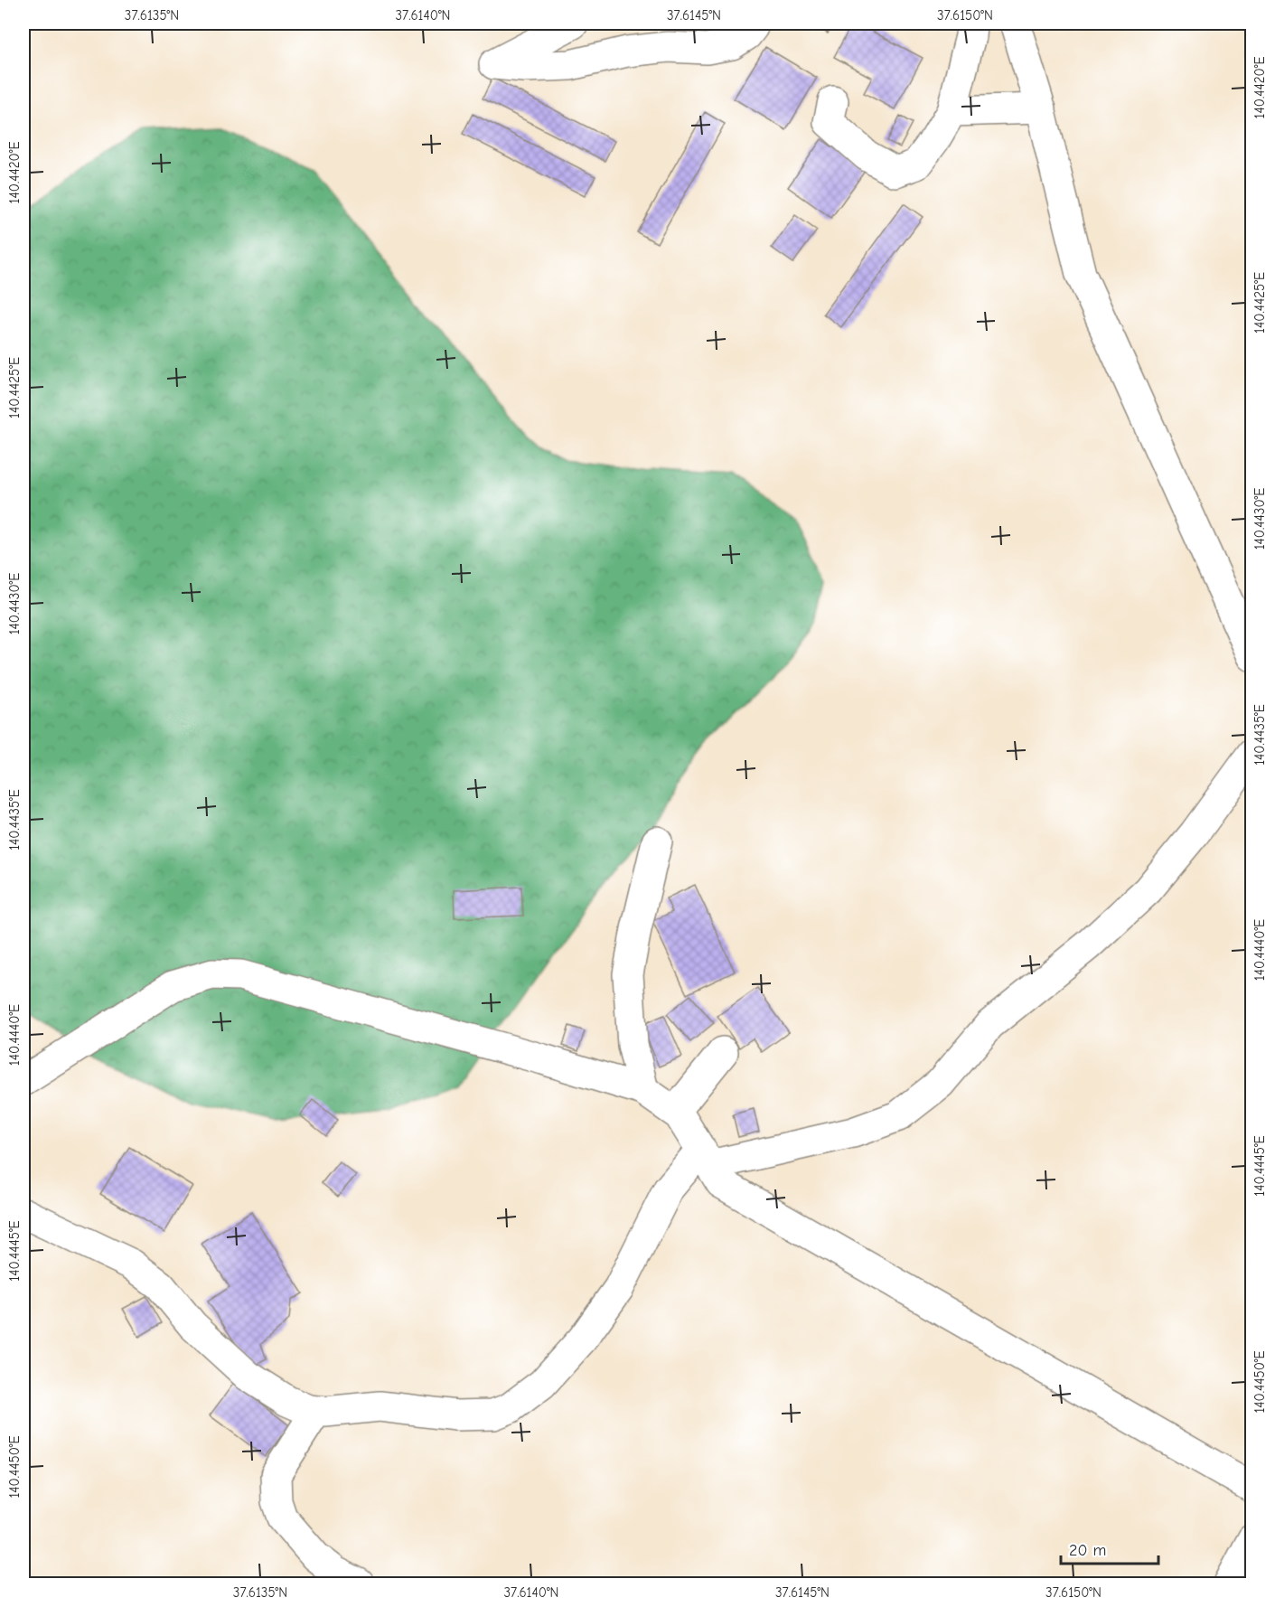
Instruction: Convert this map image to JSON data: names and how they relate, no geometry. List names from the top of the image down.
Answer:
{
  "scale_bar": "20 m",
  "coordinates": [
    "37.6135°N",
    "37.6140°N",
    "37.6145°N",
    "37.6150°N",
    "140.4420°E",
    "140.4425°E",
    "140.4430°E",
    "140.4435°E",
    "140.4440°E",
    "140.4445°E",
    "140.4450°E"
  ]
}
